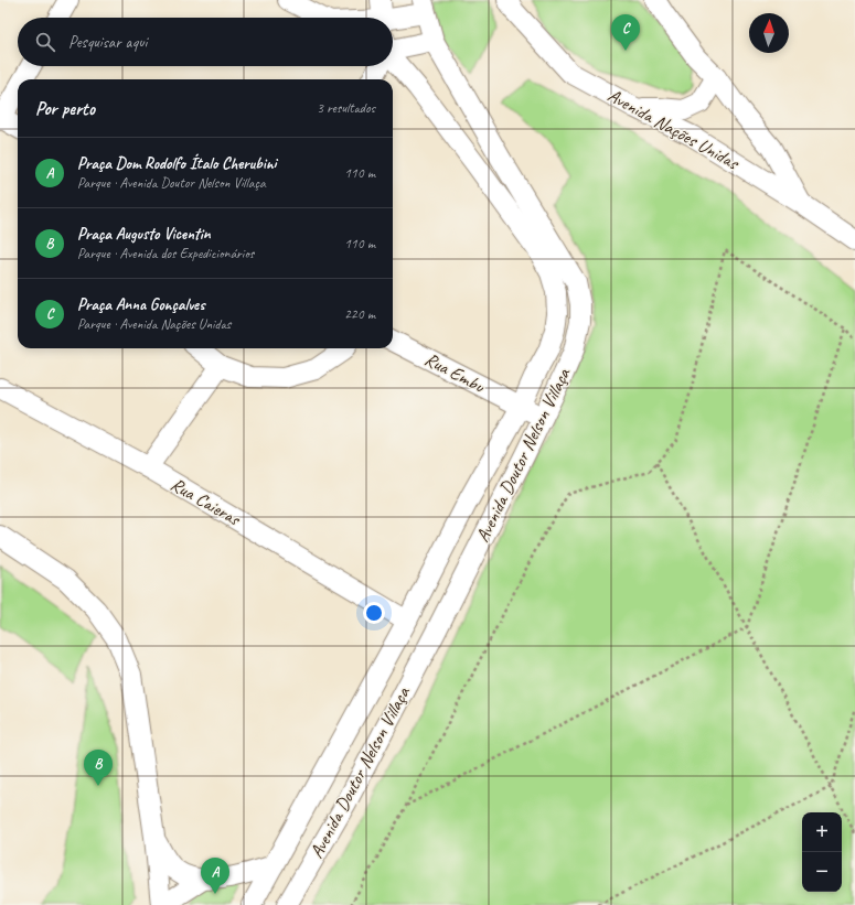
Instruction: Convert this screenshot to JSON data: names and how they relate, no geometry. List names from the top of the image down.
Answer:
{
  "streets": {
    "street": [
      "Avenida Nações Unidas",
      "Rua Embu",
      "Avenida Doutor Nelson Villaça",
      "Rua Caieras"
    ]
  },
  "crossings": [
    ["Rua Embu", "Avenida Doutor Nelson Villaça"],
    ["Avenida Doutor Nelson Villaça", "Rua Caieras"]
  ],
  "north": "top",
  "page": {
    "pins": ["C", "B", "A"],
    "search": "Pesquisar aqui",
    "heading": ["Por perto", "3 resultados"],
    "list": [
      {
        "mark": "A",
        "name": "Praça Dom Rodolfo Ítalo Cherubini",
        "note": "Parque · Avenida Doutor Nelson Villaça",
        "value": "110 m"
      },
      {
        "mark": "B",
        "name": "Praça Augusto Vicentin",
        "note": "Parque · Avenida dos Expedicionários",
        "value": "110 m"
      },
      {
        "mark": "C",
        "name": "Praça Anna Gonçalves",
        "note": "Parque · Avenida Nações Unidas",
        "value": "220 m"
      }
    ],
    "map_buttons": ["+", "−"]
  }
}
